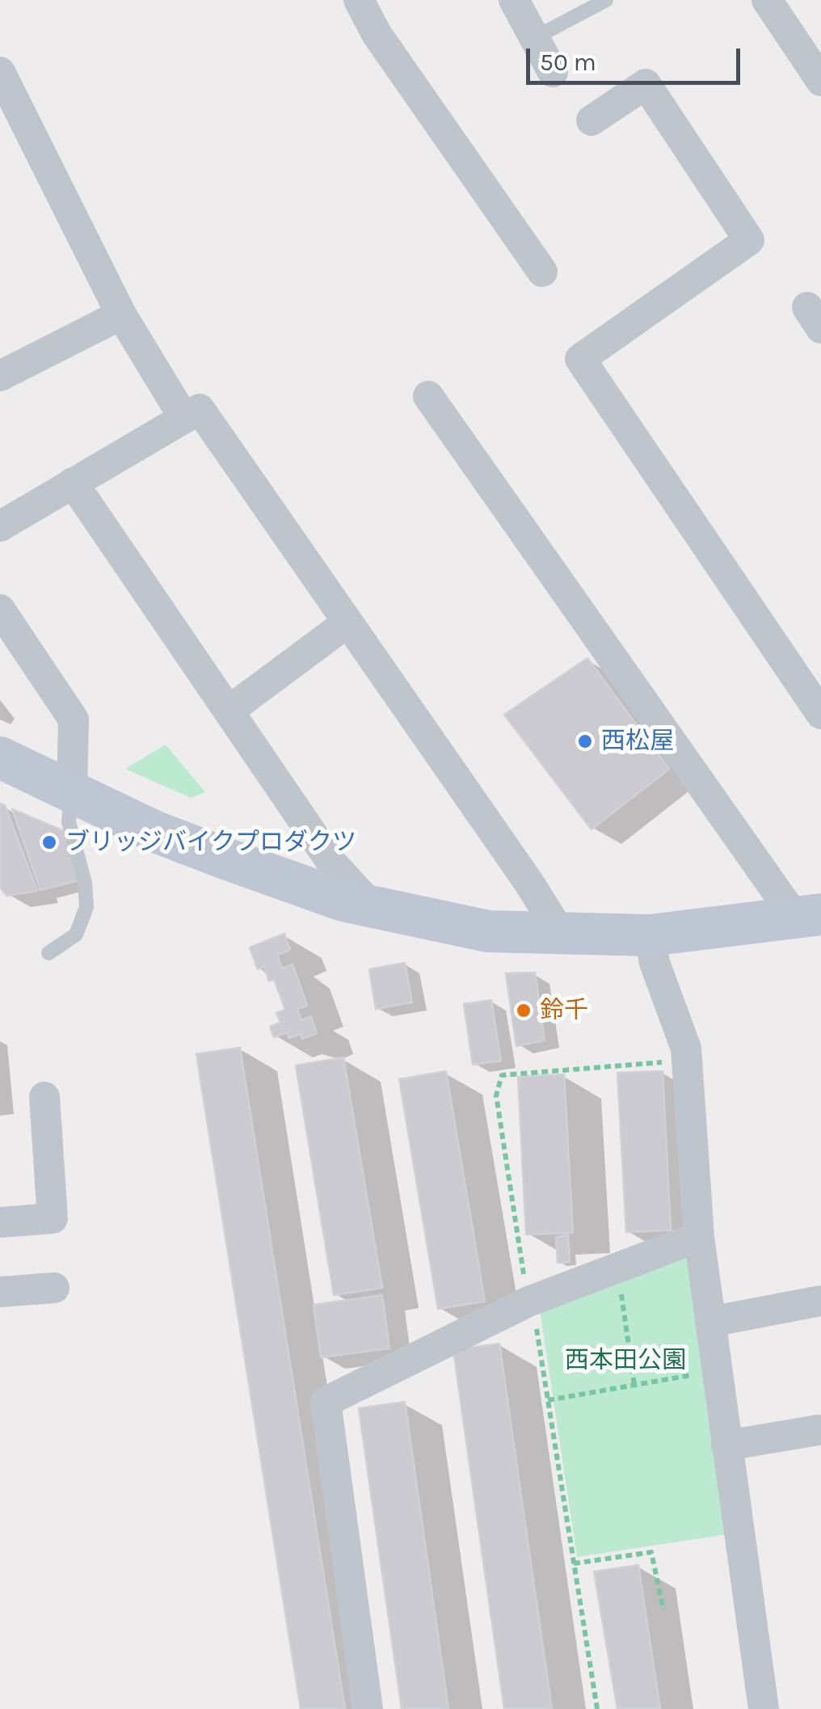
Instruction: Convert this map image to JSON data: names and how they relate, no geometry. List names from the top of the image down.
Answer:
{
  "parks": ["西本田公園"],
  "places": ["西松屋", "ブリッジバイクプロダクツ", "鈴千"],
  "scale_bar": "50 m"
}
